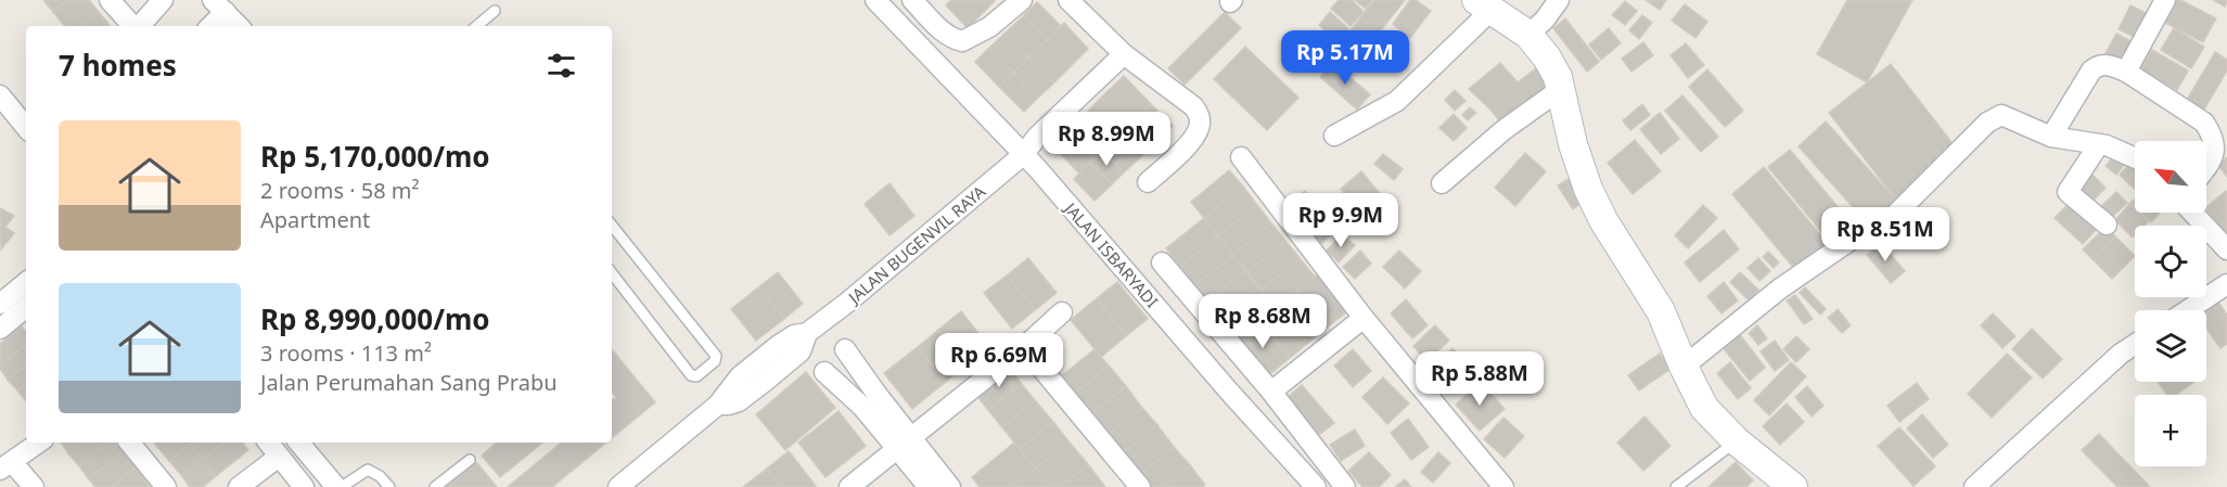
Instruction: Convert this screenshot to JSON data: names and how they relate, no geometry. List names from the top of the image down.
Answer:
{
  "streets": {
    "street": ["JALAN BUGENVIL RAYA", "JALAN ISBARYADI"]
  },
  "crossings": [
    ["JALAN BUGENVIL RAYA", "JALAN ISBARYADI"]
  ],
  "north": "top left",
  "page": {
    "heading": "7 homes",
    "price": [
      "Rp 5.17M",
      "Rp 8.99M",
      "Rp 9.9M",
      "Rp 8.51M",
      "Rp 8.68M",
      "Rp 6.69M",
      "Rp 5.88M"
    ],
    "list": [
      {
        "name": "Rp 5,170,000/mo",
        "note": "2 rooms · 58 m² · Apartment"
      },
      {
        "name": "Rp 8,990,000/mo",
        "note": "3 rooms · 113 m² · Jalan Perumahan Sang Prabu"
      }
    ],
    "map_buttons": "+"
  }
}
